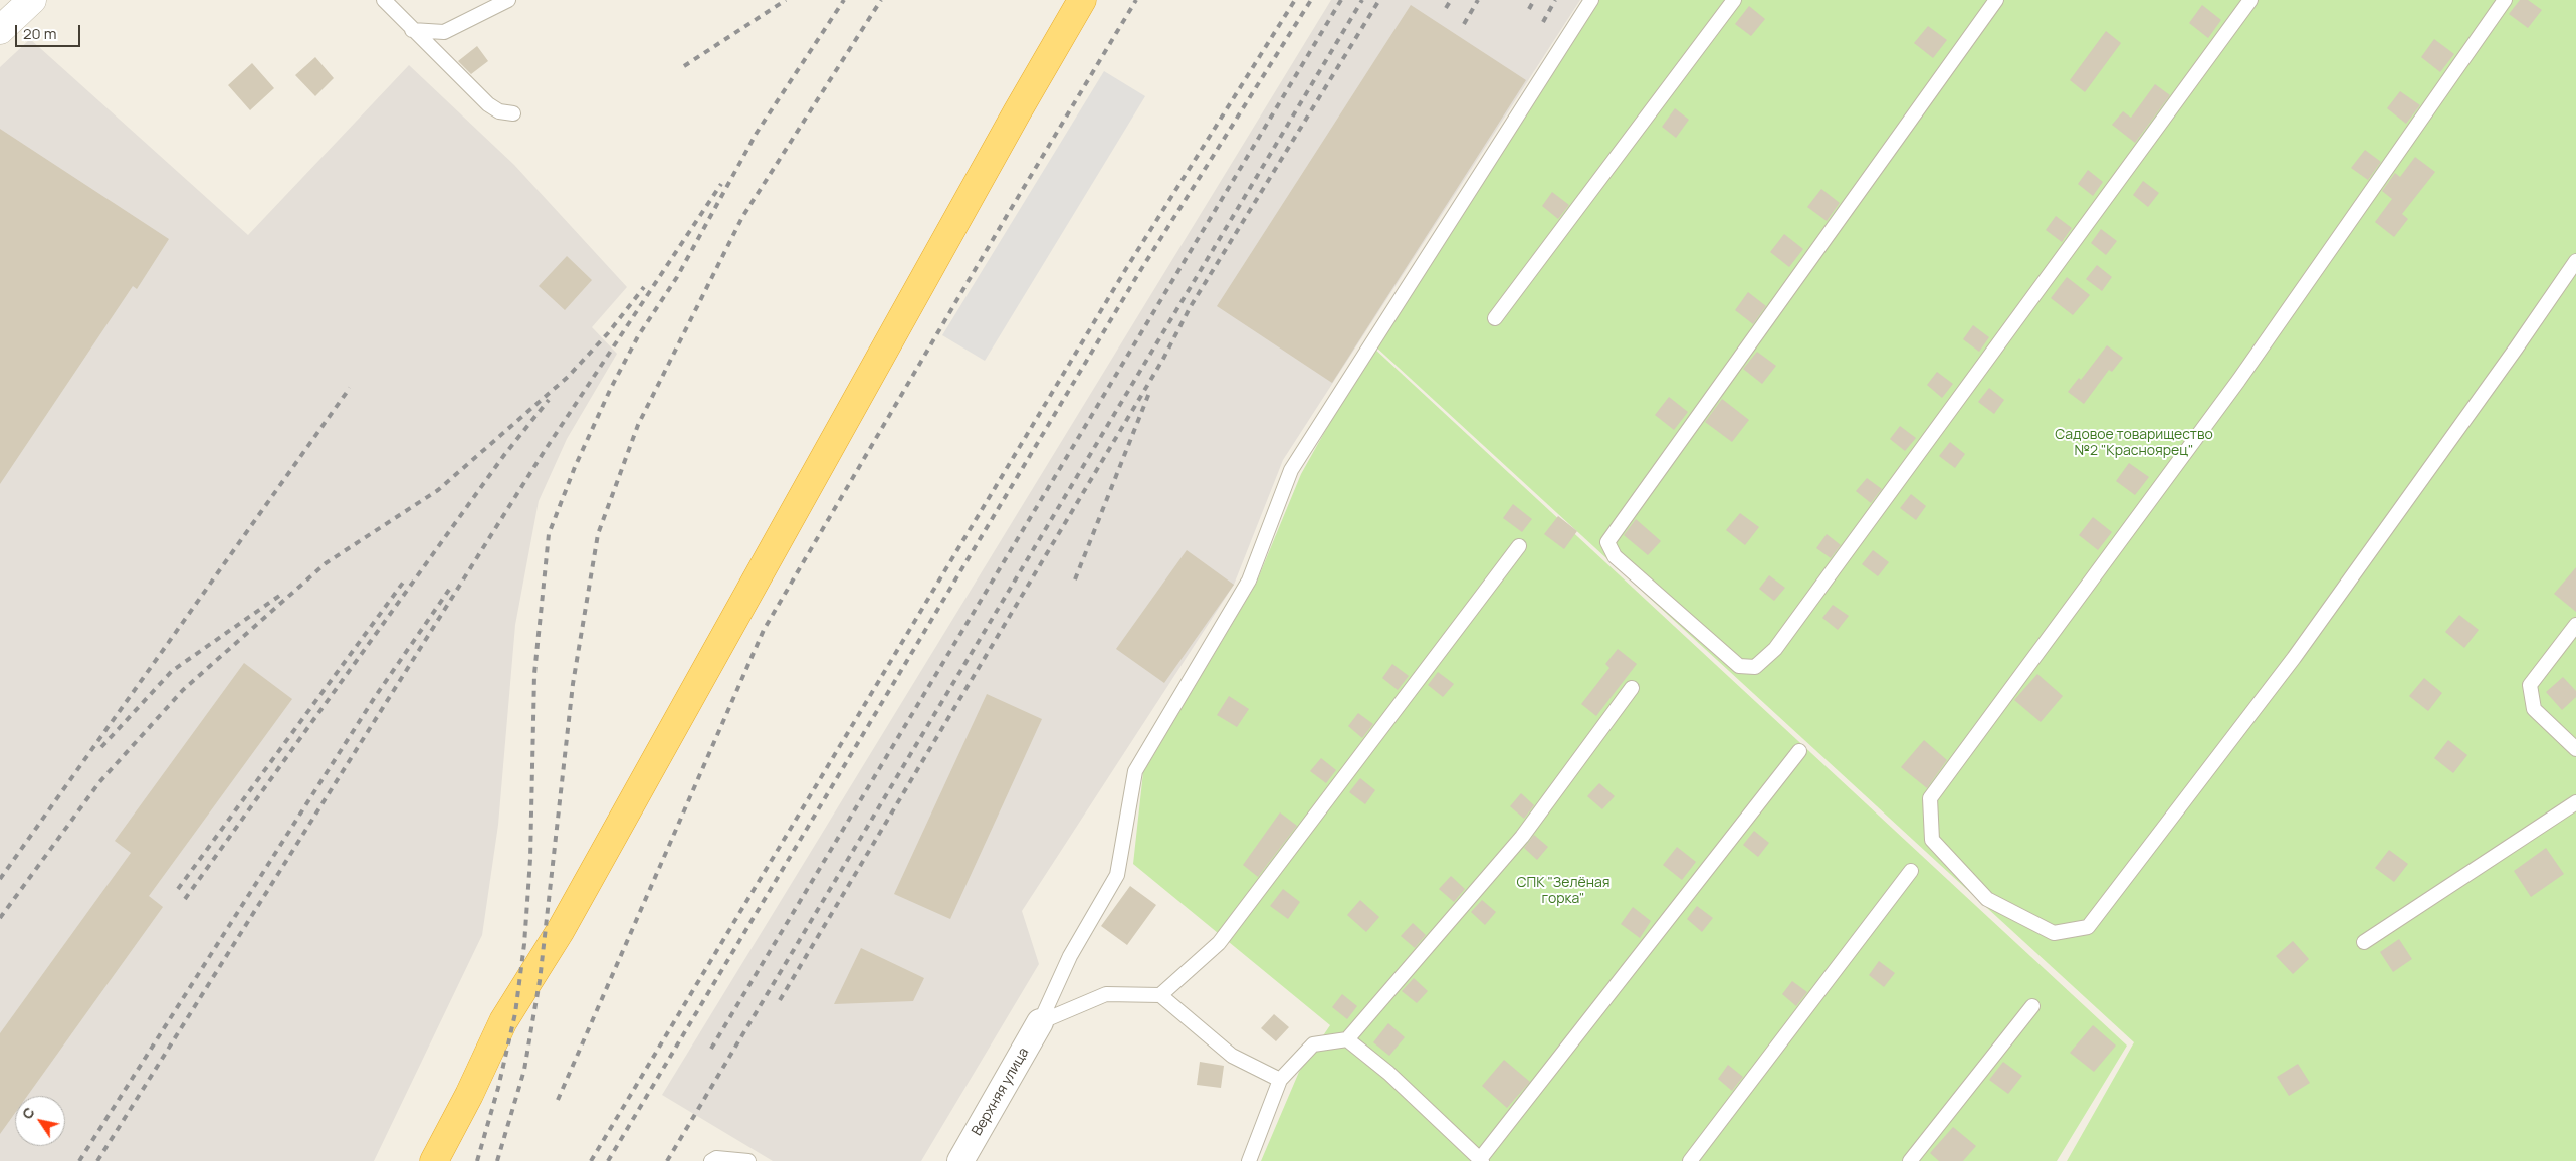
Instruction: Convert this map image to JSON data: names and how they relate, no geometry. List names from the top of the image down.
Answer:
{
  "streets": {
    "street": ["Верхняя улица"]
  },
  "parks": ["Садовое товарищество №2 \"Красноярец\"", "СПК \"Зелёная горка\""],
  "scale_bar": "20 m",
  "north": "top left"
}
